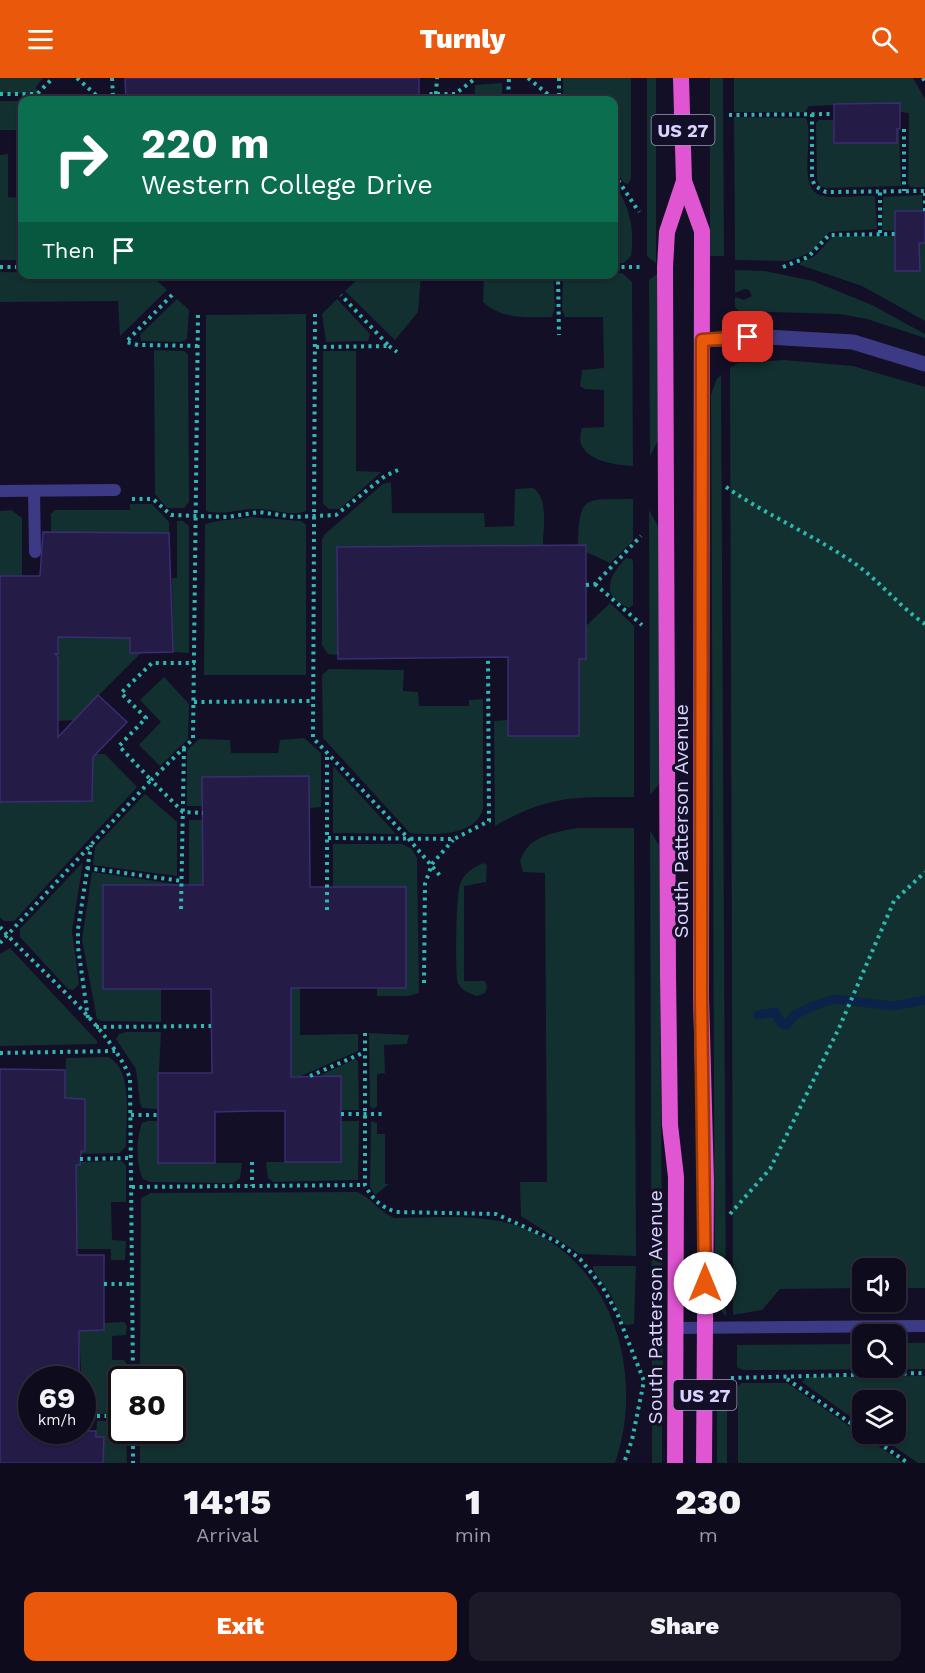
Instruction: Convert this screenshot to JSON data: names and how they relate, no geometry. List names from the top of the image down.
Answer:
{
  "streets": {
    "highway": ["US 27", "South Patterson Avenue"]
  },
  "page": {
    "header": "Turnly",
    "turn": ["220 m", "Western College Drive"],
    "then": "Then",
    "speed": "69 km/h",
    "limit": "80",
    "eta": [
      "14:15",
      "Arrival",
      "1",
      "min",
      "230",
      "m"
    ],
    "buttons": ["Exit", "Share"]
  }
}
